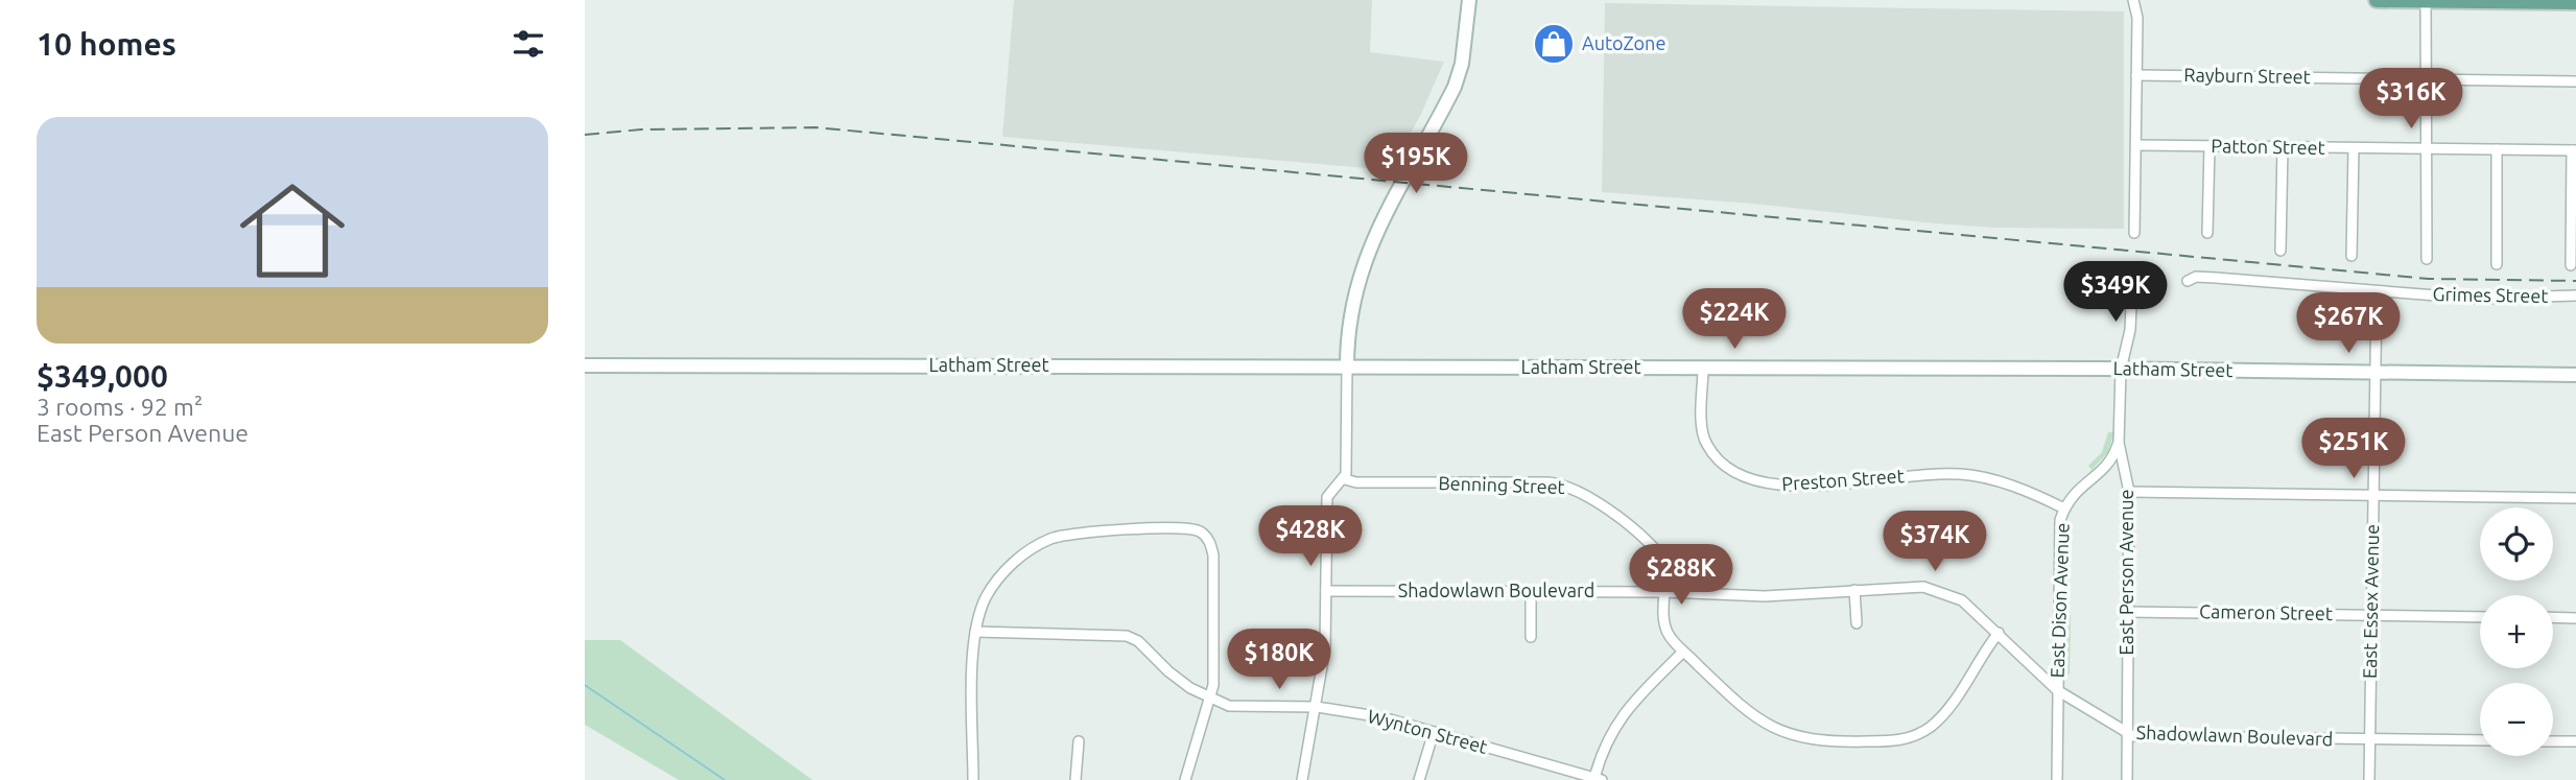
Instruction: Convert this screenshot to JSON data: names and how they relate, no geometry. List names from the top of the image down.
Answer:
{
  "streets": {
    "street": [
      "Rayburn Street",
      "Patton Street",
      "Grimes Street",
      "Latham Street",
      "Preston Street",
      "Benning Street",
      "East Person Avenue",
      "Shadowlawn Boulevard",
      "East Dison Avenue",
      "East Essex Avenue",
      "Cameron Street",
      "Wynton Street"
    ]
  },
  "crossings": [
    ["Grimes Street", "East Essex Avenue"],
    ["Latham Street", "Preston Street"],
    ["Latham Street", "East Person Avenue"],
    ["Latham Street", "East Essex Avenue"],
    ["Preston Street", "East Dison Avenue"],
    ["Benning Street", "Shadowlawn Boulevard"],
    ["East Person Avenue", "Shadowlawn Boulevard"],
    ["East Person Avenue", "East Dison Avenue"],
    ["East Person Avenue", "Cameron Street"],
    ["Shadowlawn Boulevard", "East Dison Avenue"],
    ["Shadowlawn Boulevard", "East Essex Avenue"],
    ["East Essex Avenue", "Cameron Street"]
  ],
  "places": {
    "shop": ["AutoZone"]
  },
  "page": {
    "heading": "10 homes",
    "price": [
      "$316K",
      "$195K",
      "$349K",
      "$224K",
      "$267K",
      "$251K",
      "$428K",
      "$374K",
      "$288K",
      "$180K"
    ],
    "list": [
      {
        "name": "$349,000",
        "note": "3 rooms · 92 m² · East Person Avenue"
      }
    ],
    "map_buttons": ["+", "−"]
  }
}
